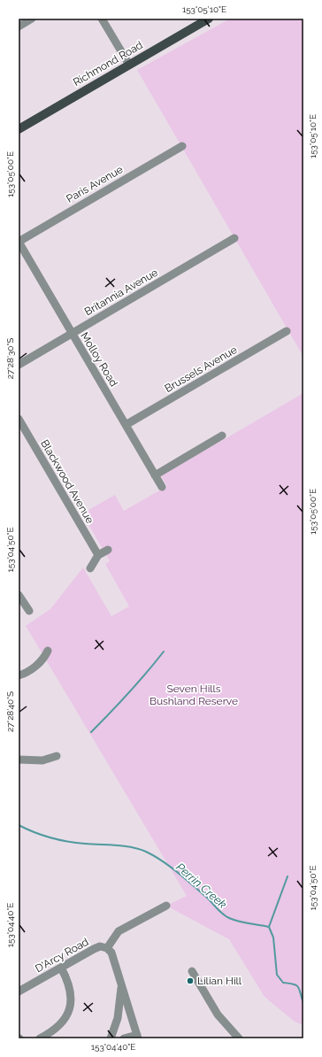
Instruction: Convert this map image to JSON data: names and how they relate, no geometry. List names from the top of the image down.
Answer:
{
  "streets": {
    "main road": ["Richmond Road"],
    "street": [
      "Paris Avenue",
      "Britannia Avenue",
      "Molloy Road",
      "Brussels Avenue",
      "Blackwood Avenue",
      "D'Arcy Road"
    ]
  },
  "crossings": [
    ["Paris Avenue", "Molloy Road"],
    ["Britannia Avenue", "Molloy Road"],
    ["Molloy Road", "Brussels Avenue"]
  ],
  "water": ["Perrin Creek"],
  "parks": ["Seven Hills Bushland Reserve"],
  "places": ["Lilian Hill"],
  "coordinates": [
    "153°05'10\"E",
    "153°05'00\"E",
    "27°28'30\"S",
    "153°04'50\"E",
    "27°28'40\"S",
    "153°04'40\"E"
  ]
}
